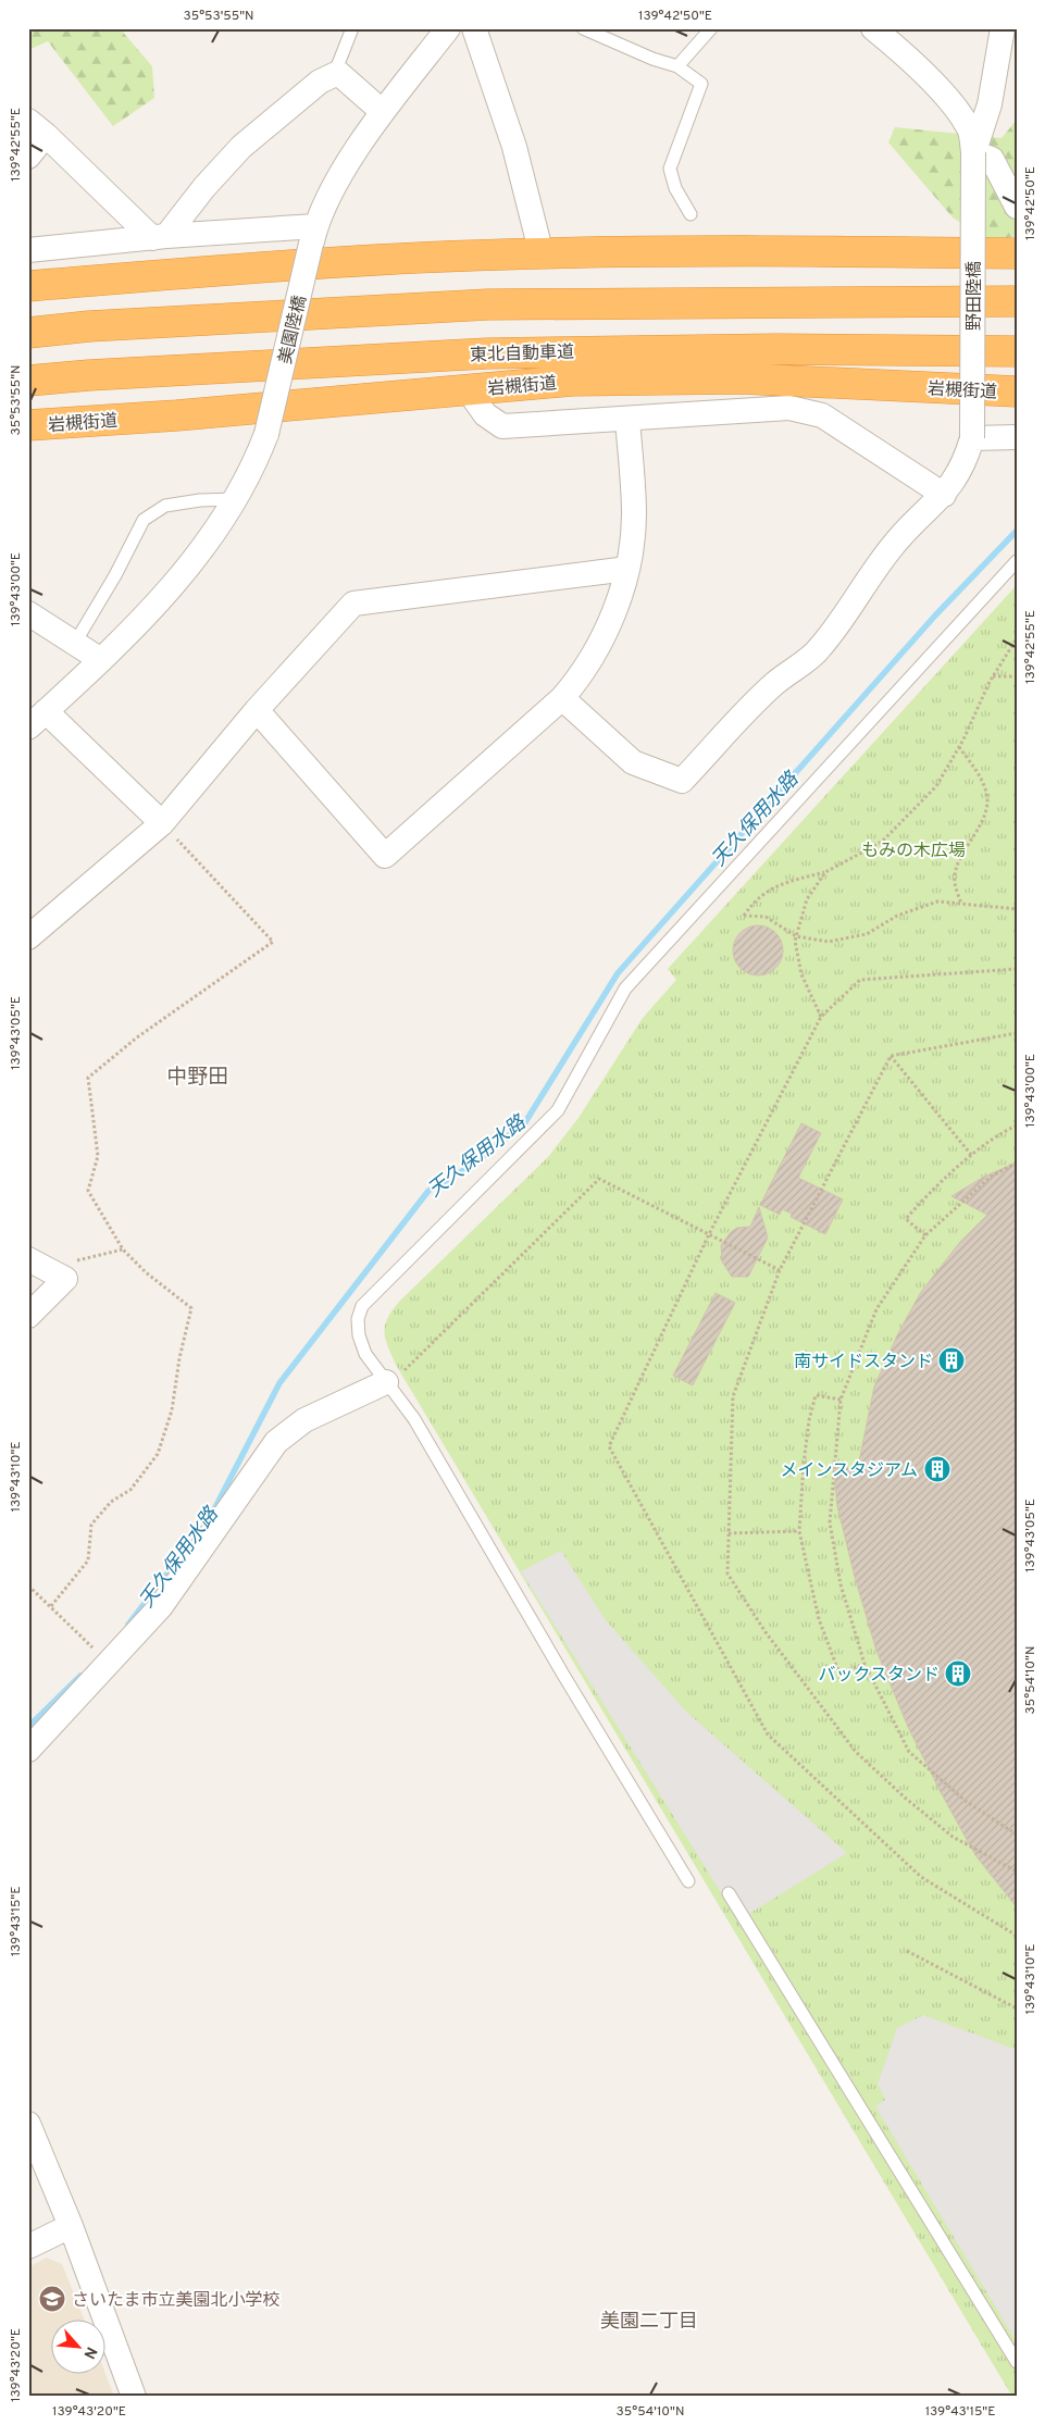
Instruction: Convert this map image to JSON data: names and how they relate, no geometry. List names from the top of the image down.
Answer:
{
  "streets": {
    "highway": ["東北自動車道", "岩槻街道"],
    "street": ["野田陸橋", "美園陸橋"]
  },
  "districts": ["中野田", "美園二丁目"],
  "water": ["天久保用水路"],
  "parks": ["もみの木広場"],
  "places": {
    "building": ["南サイドスタンド", "メインスタジアム", "バックスタンド"],
    "school or university": ["さいたま市立美園北小学校"]
  },
  "north": "bottom right",
  "coordinates": [
    "35°53'55\"N",
    "139°42'50\"E",
    "139°42'55\"E",
    "139°43'00\"E",
    "139°43'05\"E",
    "139°43'10\"E",
    "35°54'10\"N",
    "139°43'15\"E",
    "139°43'20\"E"
  ]
}
